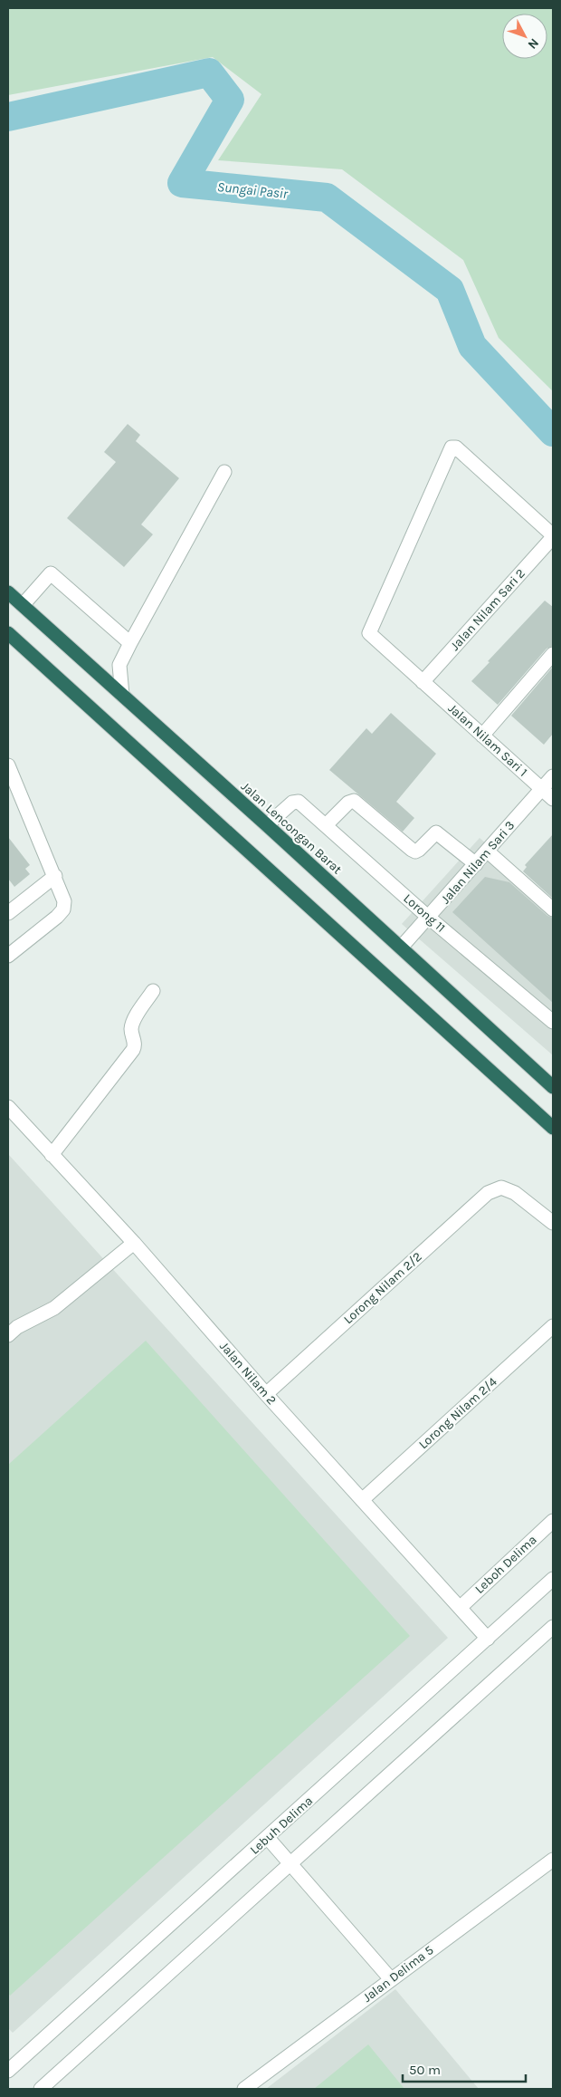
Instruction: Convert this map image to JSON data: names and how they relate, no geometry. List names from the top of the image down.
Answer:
{
  "streets": {
    "highway": ["Jalan Lencongan Barat"],
    "street": [
      "Jalan Nilam Sari 2",
      "Jalan Nilam Sari 1",
      "Jalan Nilam Sari 3",
      "Lorong 11",
      "Lorong Nilam 2/2",
      "Jalan Nilam 2",
      "Lorong Nilam 2/4",
      "Leboh Delima",
      "Lebuh Delima",
      "Jalan Delima 5"
    ]
  },
  "crossings": [
    ["Jalan Nilam Sari 2", "Jalan Nilam Sari 1"],
    ["Jalan Nilam Sari 1", "Jalan Nilam Sari 3"],
    ["Jalan Lencongan Barat", "Jalan Nilam Sari 3"],
    ["Jalan Lencongan Barat", "Lorong 11"],
    ["Jalan Nilam Sari 3", "Lorong 11"],
    ["Lorong Nilam 2/2", "Jalan Nilam 2"],
    ["Jalan Nilam 2", "Lorong Nilam 2/4"],
    ["Jalan Nilam 2", "Leboh Delima"],
    ["Jalan Nilam 2", "Lebuh Delima"]
  ],
  "water": ["Sungai Pasir"],
  "scale_bar": "50 m",
  "north": "bottom right"
}
